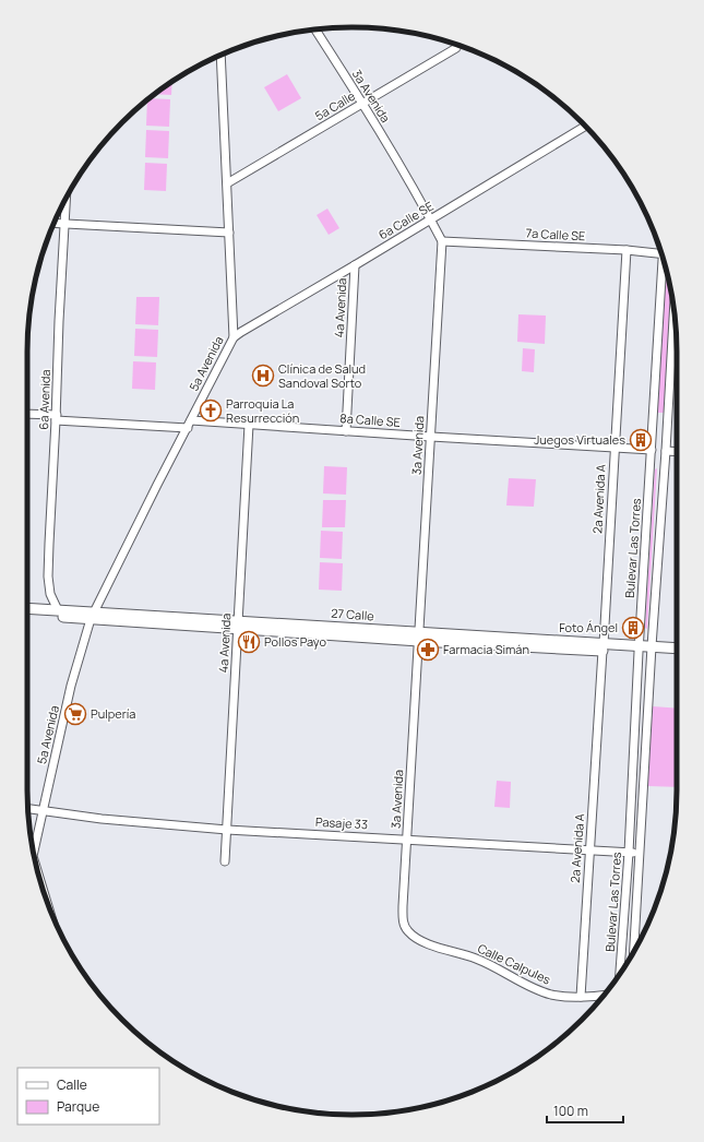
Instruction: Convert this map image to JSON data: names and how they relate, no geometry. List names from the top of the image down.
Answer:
{
  "streets": {
    "main road": ["27 Calle"],
    "street": [
      "3a Avenida",
      "5a Calle",
      "6a Calle SE",
      "7a Calle SE",
      "4a Avenida",
      "5a Avenida",
      "6a Avenida",
      "8a Calle SE",
      "2a Avenida A",
      "Bulevar Las Torres",
      "Pasaje 33",
      "Calle Calpules"
    ]
  },
  "crossings": [
    ["3a Avenida", "5a Calle"],
    ["3a Avenida", "6a Calle SE"],
    ["3a Avenida", "7a Calle SE"],
    ["3a Avenida", "8a Calle SE"],
    ["3a Avenida", "27 Calle"],
    ["3a Avenida", "Pasaje 33"],
    ["3a Avenida", "Calle Calpules"],
    ["5a Calle", "5a Avenida"],
    ["6a Calle SE", "4a Avenida"],
    ["6a Calle SE", "5a Avenida"],
    ["7a Calle SE", "2a Avenida A"],
    ["4a Avenida", "8a Calle SE"],
    ["4a Avenida", "27 Calle"],
    ["4a Avenida", "Pasaje 33"],
    ["5a Avenida", "8a Calle SE"],
    ["5a Avenida", "27 Calle"],
    ["5a Avenida", "Pasaje 33"],
    ["6a Avenida", "8a Calle SE"],
    ["6a Avenida", "27 Calle"],
    ["8a Calle SE", "2a Avenida A"],
    ["8a Calle SE", "Bulevar Las Torres"],
    ["2a Avenida A", "27 Calle"],
    ["2a Avenida A", "Pasaje 33"],
    ["2a Avenida A", "Calle Calpules"],
    ["Bulevar Las Torres", "27 Calle"],
    ["Bulevar Las Torres", "Pasaje 33"]
  ],
  "places": {
    "hospital": ["Clínica de Salud Sandoval Sorto"],
    "church": ["Parroquia La Resurrección"],
    "building": ["Juegos Virtuales", "Foto Ángel"],
    "restaurant": ["Pollos Payo"],
    "pharmacy": ["Farmacia Simán"],
    "supermarket": ["Pulpería"]
  },
  "legend": ["Calle", "Parque"],
  "scale_bar": "100 m"
}
